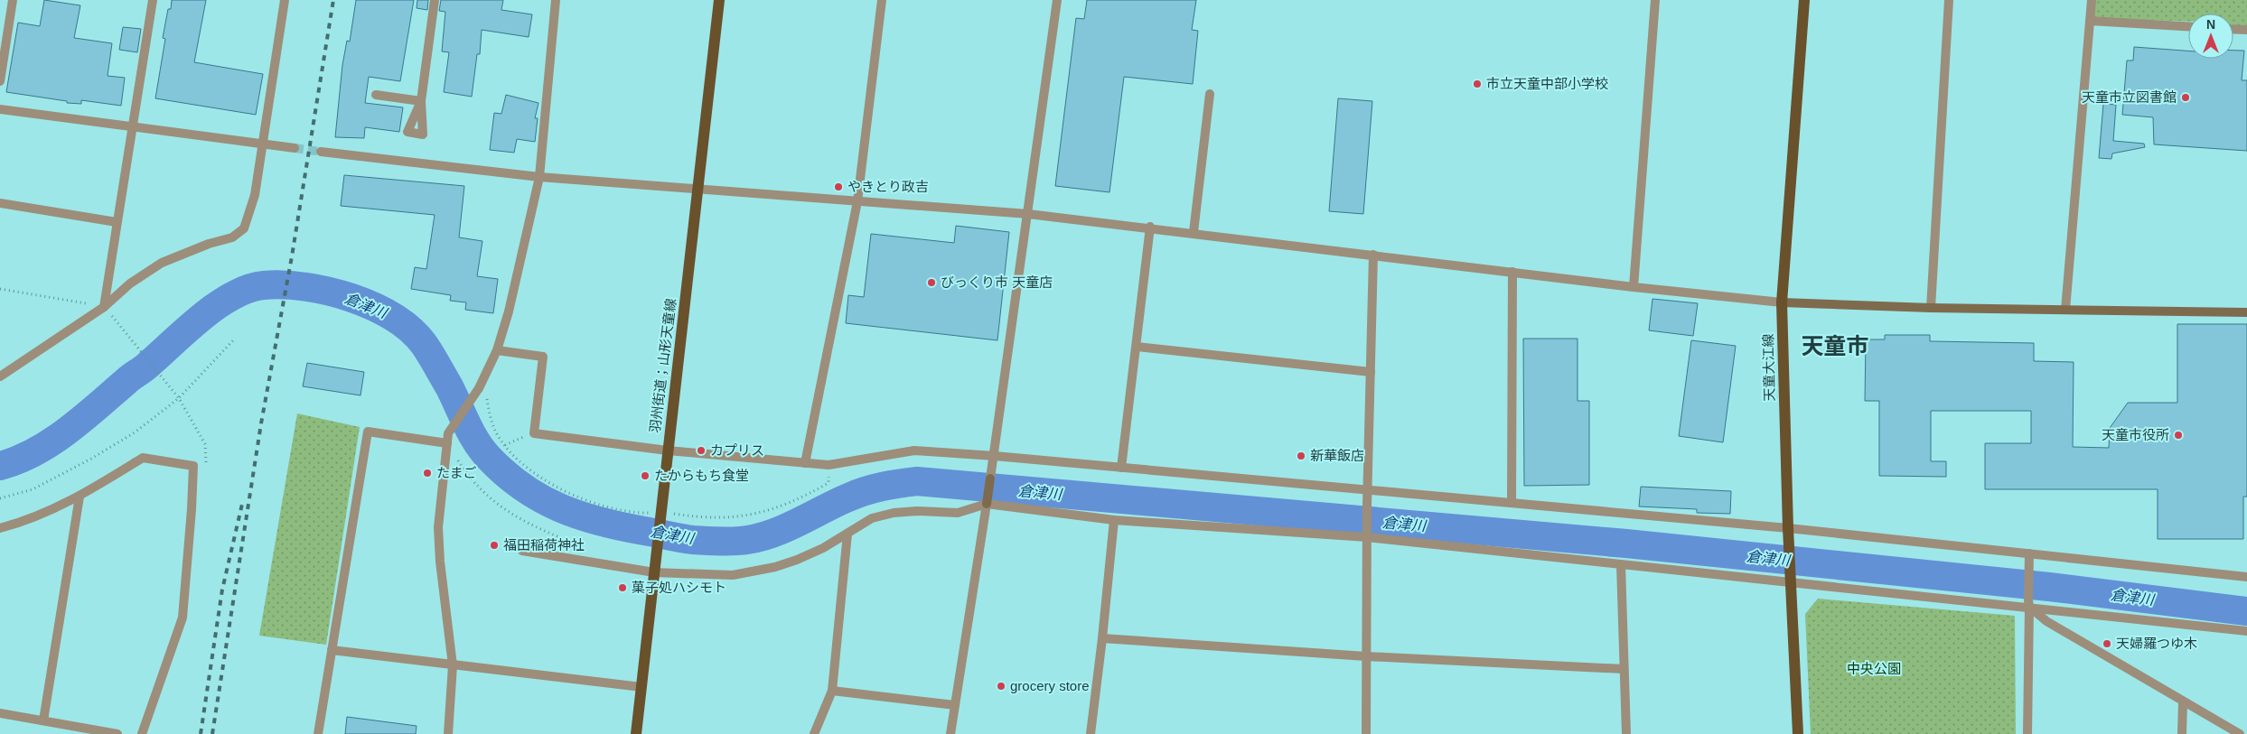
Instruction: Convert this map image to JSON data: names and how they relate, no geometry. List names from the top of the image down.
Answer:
{
  "streets": {
    "main road": ["羽州街道；山形天童線", "天童大江線"]
  },
  "districts": ["天童市"],
  "water": ["倉津川"],
  "parks": ["中央公園"],
  "places": [
    "市立天童中部小学校",
    "天童市立図書館",
    "やきとり政吉",
    "びっくり市 天童店",
    "天童市役所",
    "カプリス",
    "新華飯店",
    "たまご",
    "たからもち食堂",
    "福田稲荷神社",
    "菓子処ハシモト",
    "天婦羅つゆ木",
    "grocery store"
  ],
  "north": "top"
}
